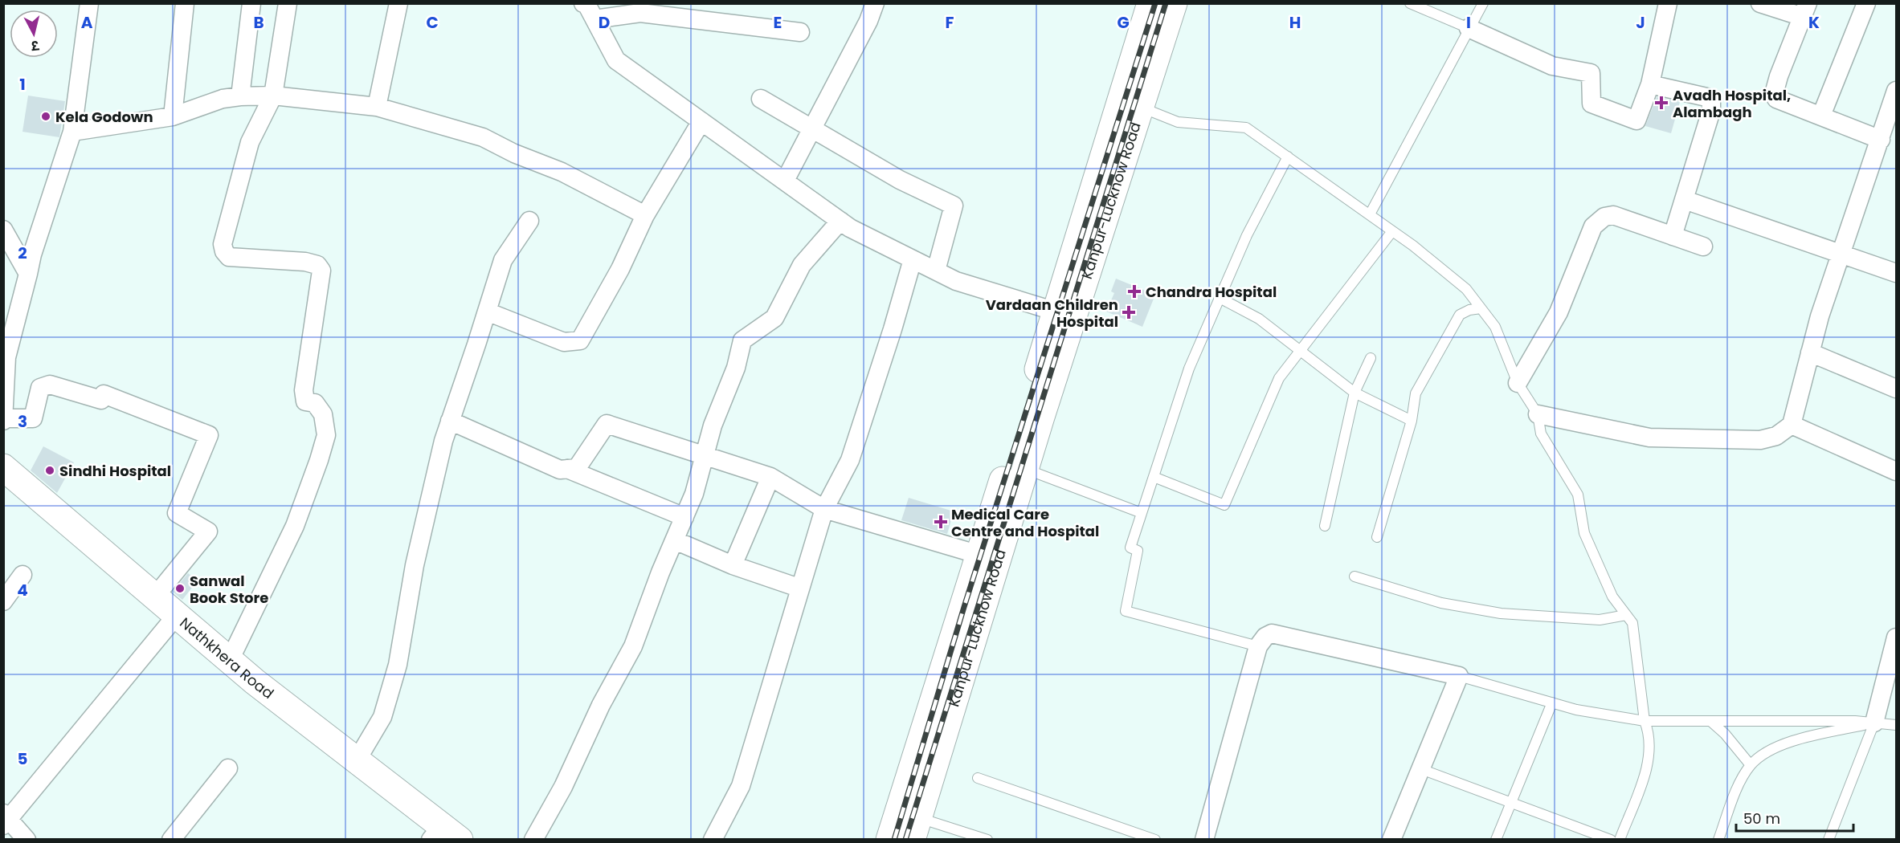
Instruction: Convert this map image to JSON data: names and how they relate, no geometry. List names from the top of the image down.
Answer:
{
  "streets": {
    "main road": ["Kanpur-Lucknow Road", "Nathkhera Road"]
  },
  "places": {
    "health": [
      "Avadh Hospital, Alambagh",
      "Chandra Hospital",
      "Vardaan Children Hospital",
      "Medical Care Centre and Hospital"
    ],
    "other": ["Kela Godown", "Sindhi Hospital", "Sanwal Book Store"]
  },
  "scale_bar": "50 m",
  "north": "bottom",
  "grid": {
    "columns": [
      "A",
      "B",
      "C",
      "D",
      "E",
      "F",
      "G",
      "H",
      "I",
      "J",
      "K"
    ],
    "rows": [
      "1",
      "2",
      "3",
      "4",
      "5"
    ]
  }
}
